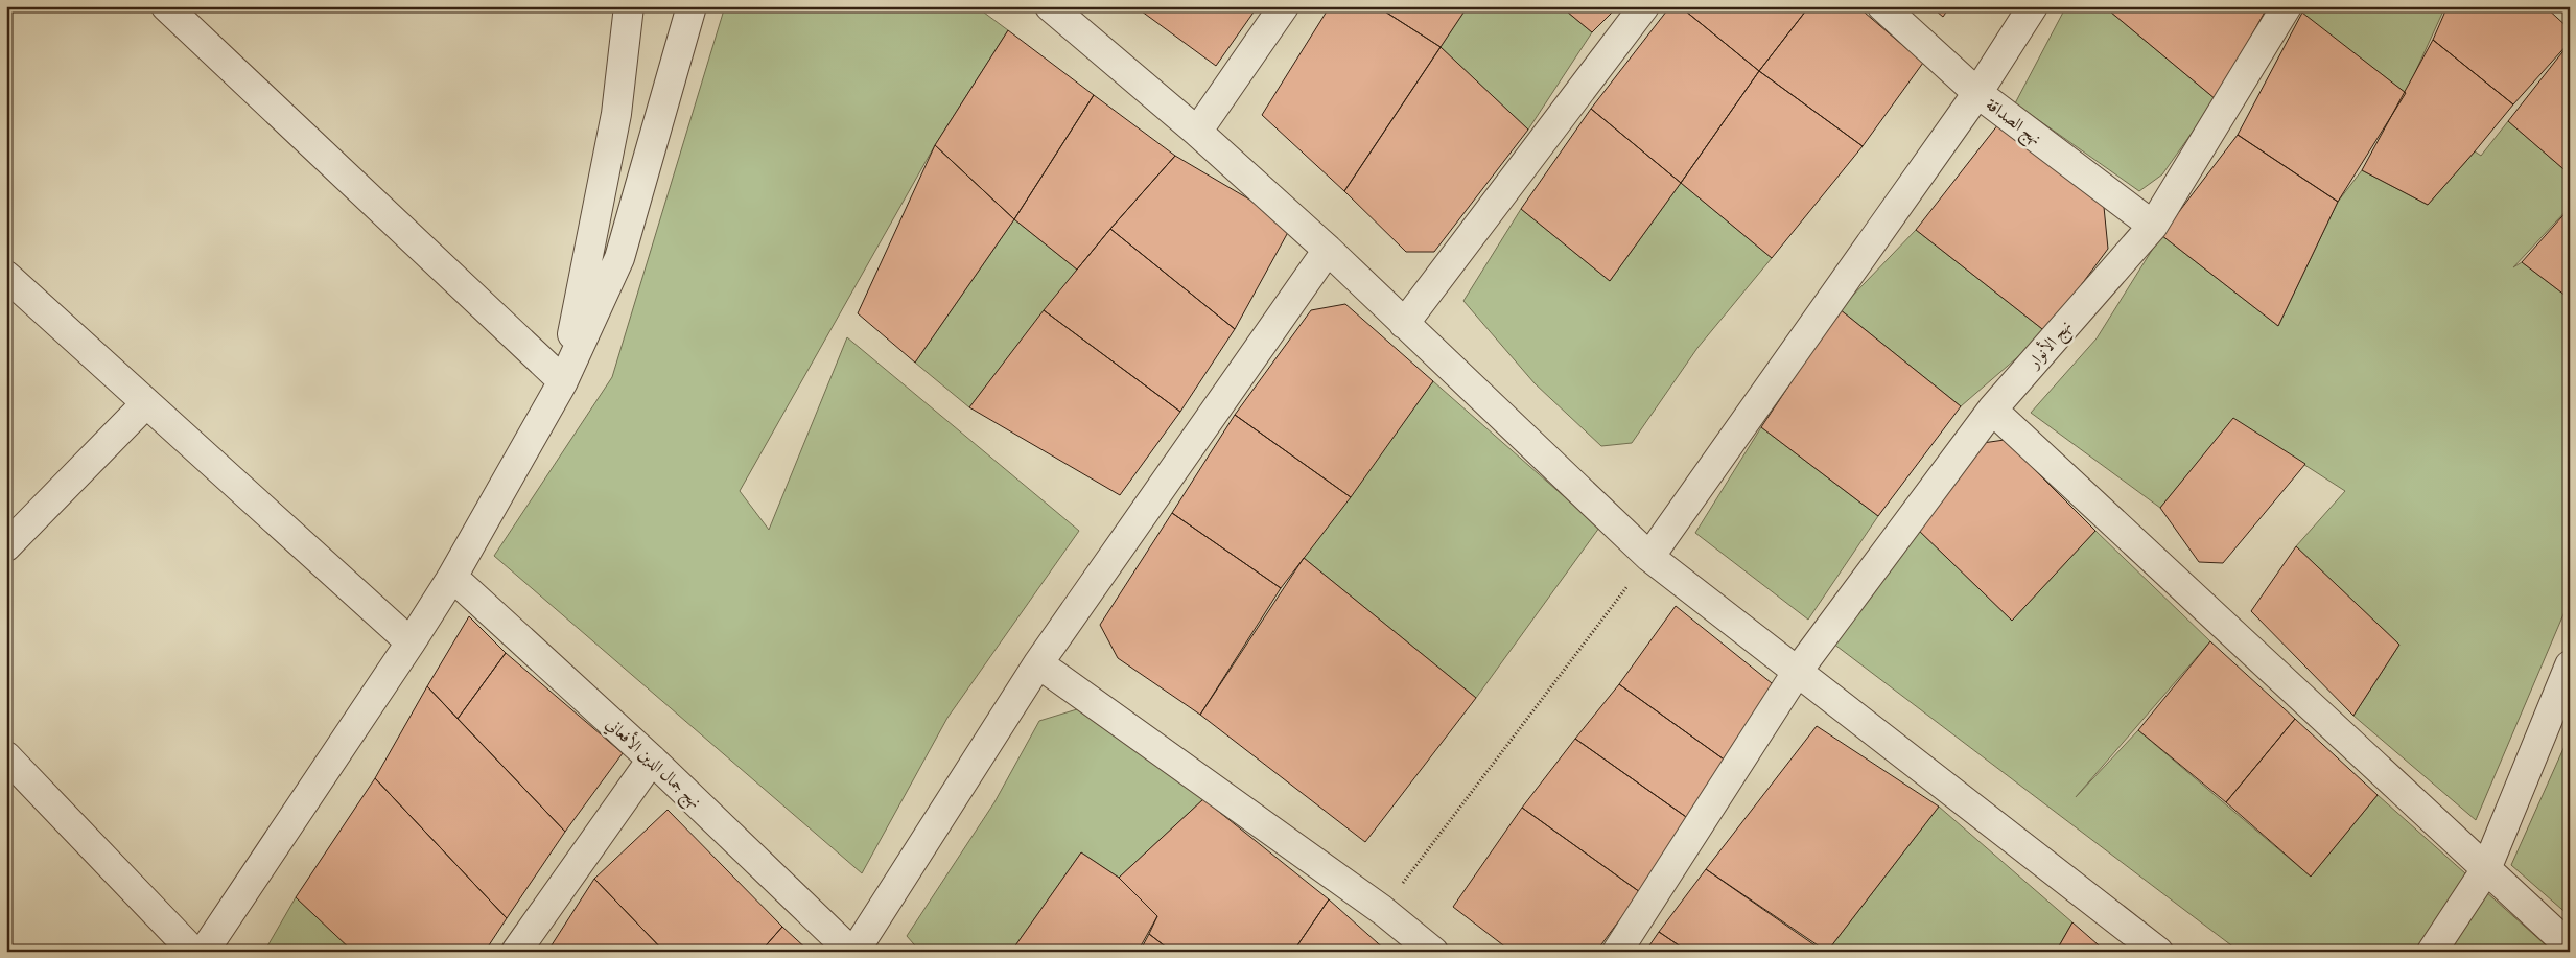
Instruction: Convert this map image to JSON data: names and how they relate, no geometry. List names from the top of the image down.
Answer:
{
  "streets": {
    "street": ["نهج الصداقة", "نهج الأنوار", "نهج جمال الدين الأفعاني"]
  },
  "crossings": [
    ["نهج الصداقة", "نهج الأنوار"]
  ]
}
